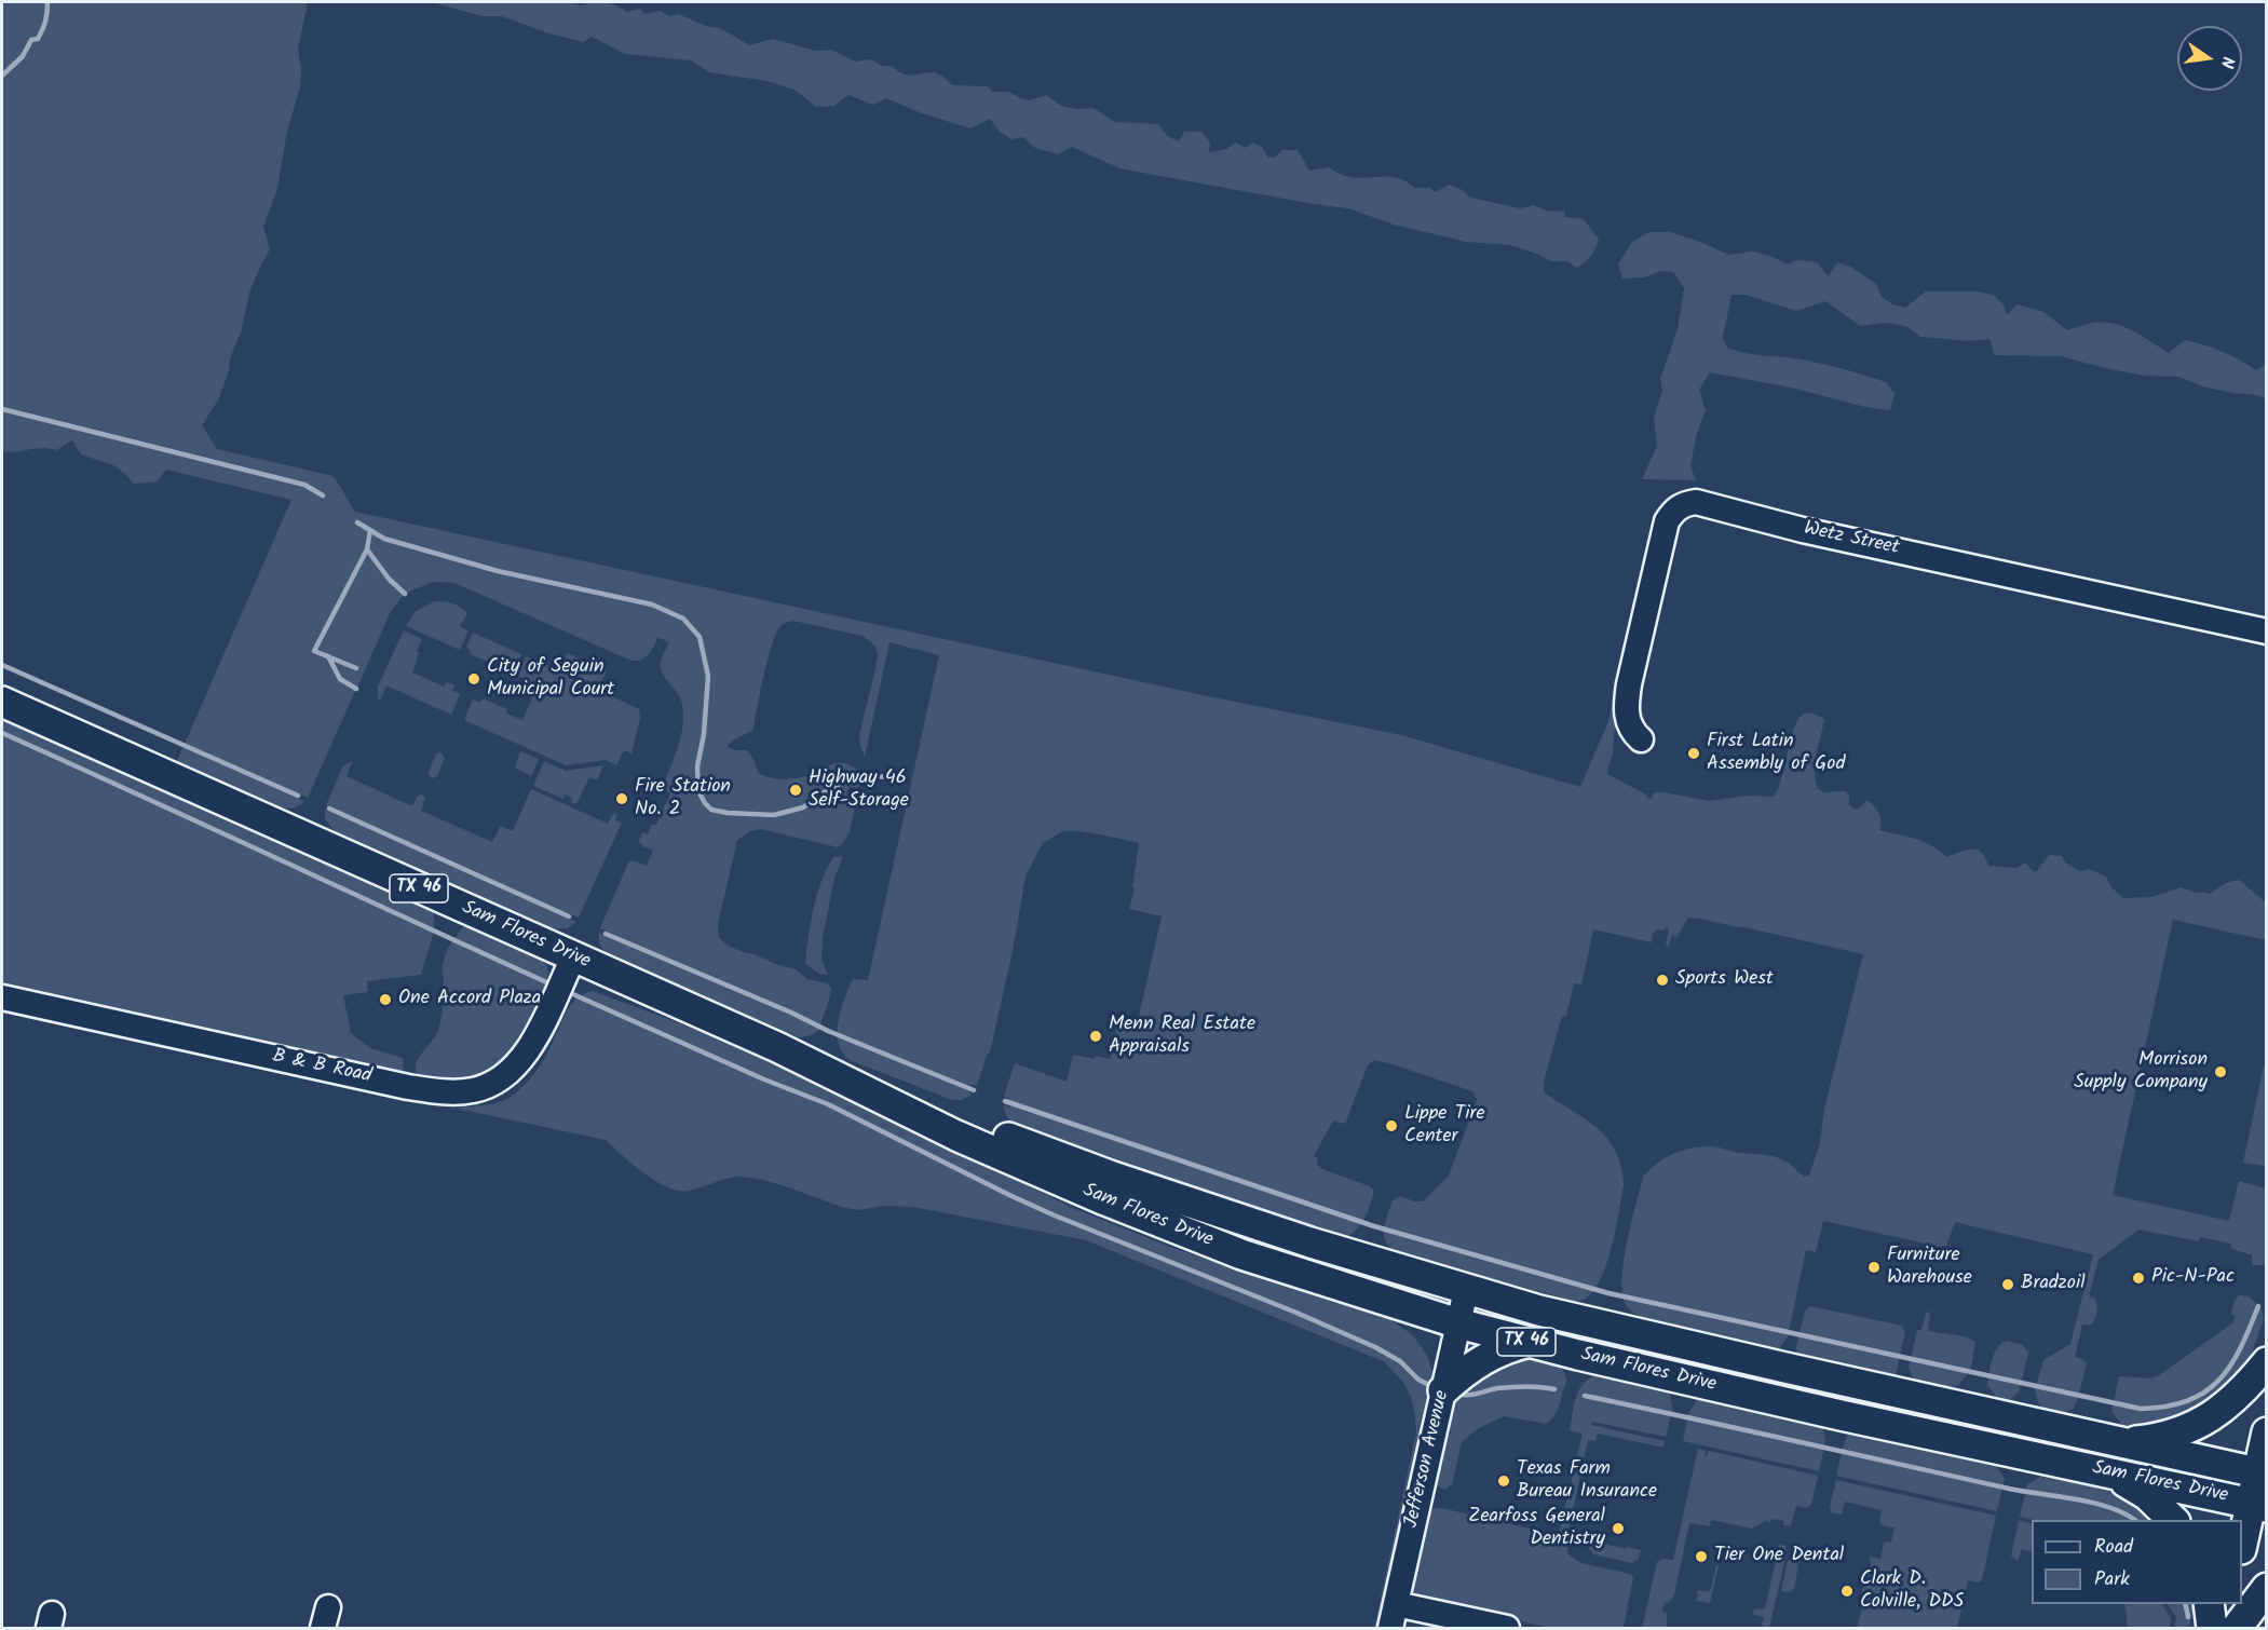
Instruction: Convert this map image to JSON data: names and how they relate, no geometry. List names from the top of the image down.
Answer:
{
  "streets": {
    "main road": ["TX 46", "Sam Flores Drive"],
    "street": ["Wetz Street", "B & B Road", "Jefferson Avenue"]
  },
  "crossings": [
    ["Sam Flores Drive", "B & B Road"],
    ["Sam Flores Drive", "Jefferson Avenue"]
  ],
  "places": [
    "City of Seguin Municipal Court",
    "First Latin Assembly of God",
    "Highway 46 Self-Storage",
    "Fire Station No. 2",
    "Sports West",
    "One Accord Plaza",
    "Menn Real Estate Appraisals",
    "Morrison Supply Company",
    "Lippe Tire Center",
    "Furniture Warehouse",
    "Pic-N-Pac",
    "Bradzoil",
    "Texas Farm Bureau Insurance",
    "Zearfoss General Dentistry",
    "Tier One Dental",
    "Clark D. Colville, DDS"
  ],
  "legend": ["Road", "Park"],
  "north": "right"
}
